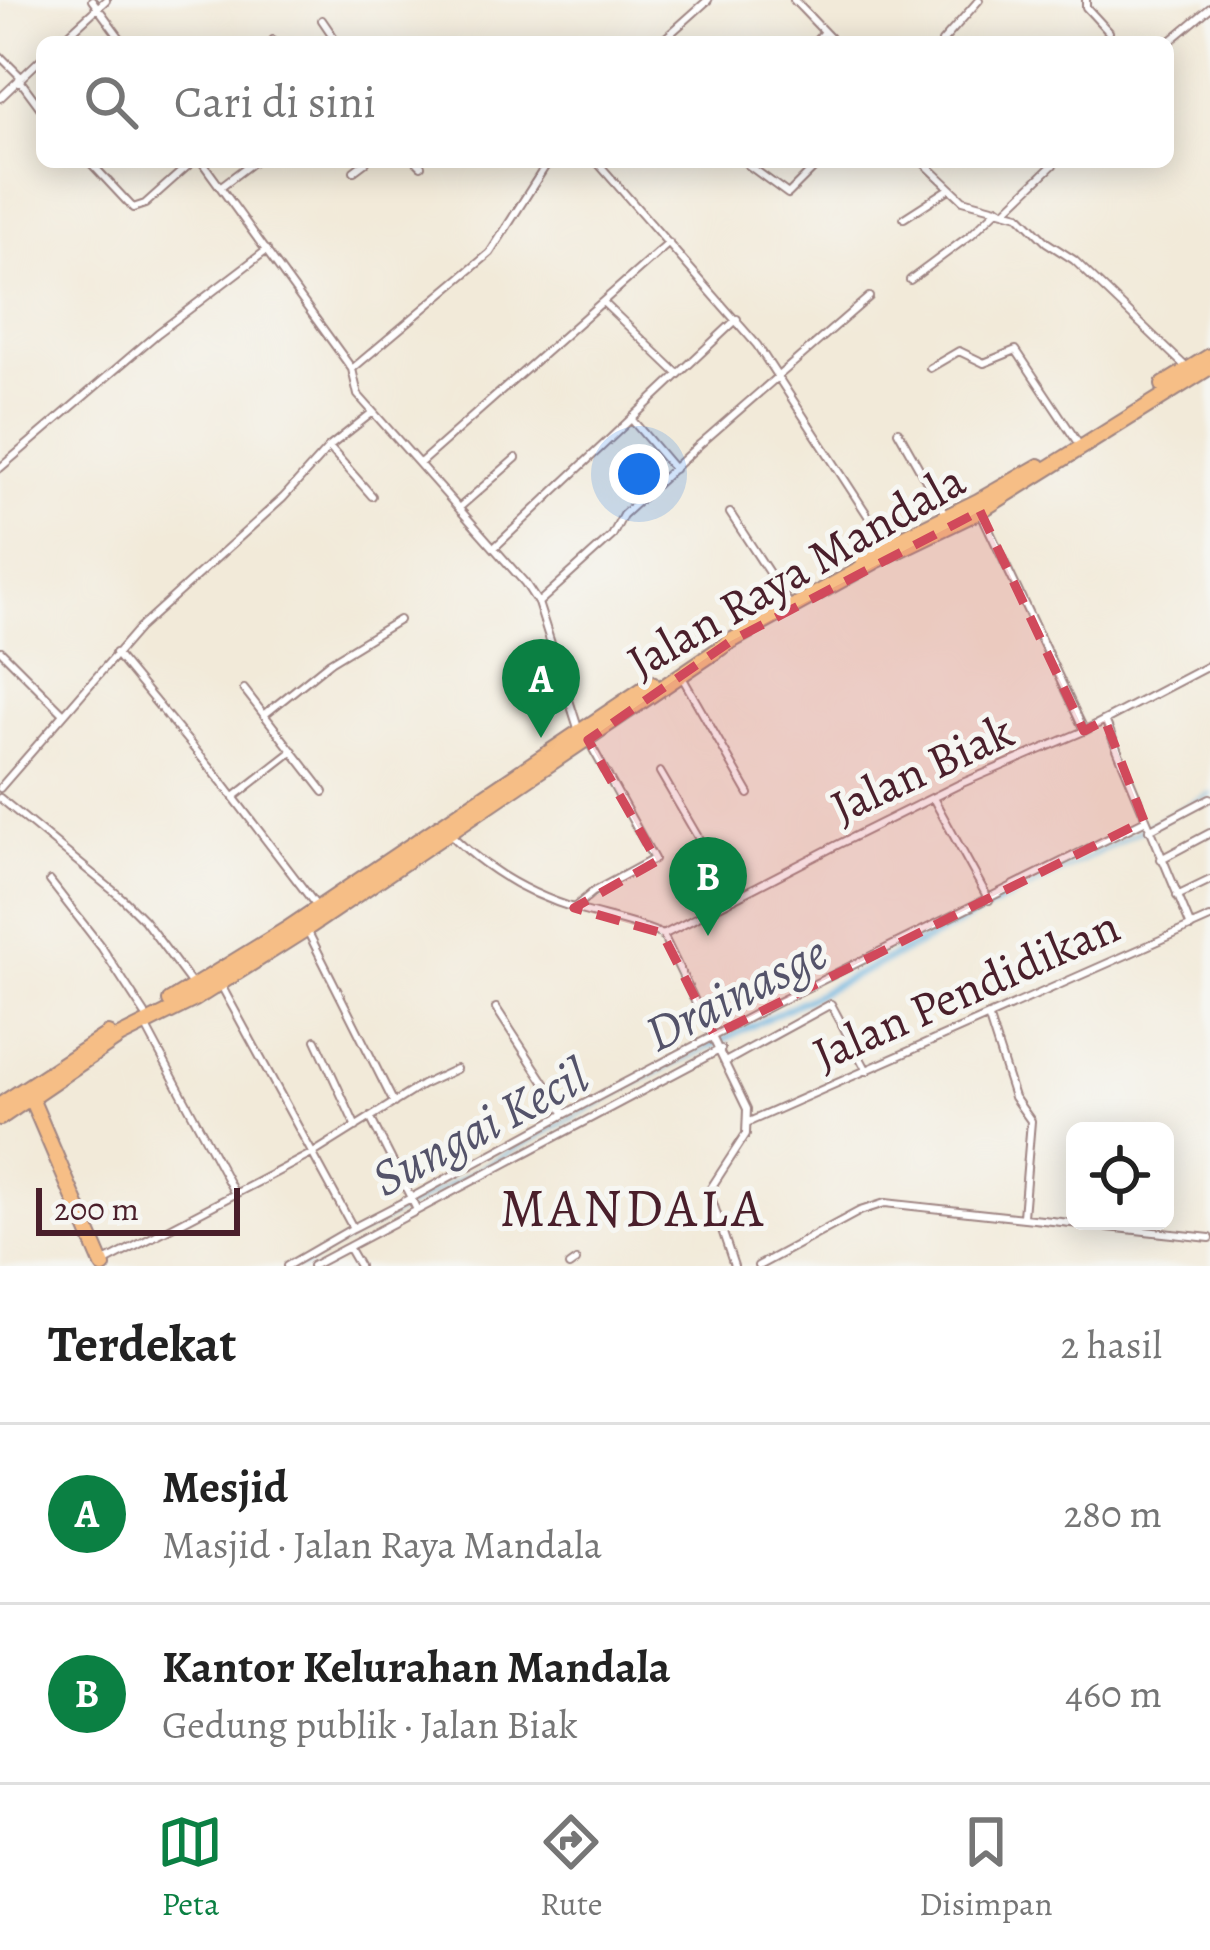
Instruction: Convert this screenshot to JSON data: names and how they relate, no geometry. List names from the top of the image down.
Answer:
{
  "streets": {
    "highway": ["Jalan Raya Mandala"],
    "street": ["Jalan Biak", "Jalan Pendidikan"]
  },
  "districts": ["MANDALA"],
  "water": ["Drainasge", "Sungai Kecil"],
  "scale_bar": "200 m",
  "page": {
    "search": "Cari di sini",
    "pins": ["A", "B"],
    "scale": "200 m",
    "heading": ["Terdekat", "2 hasil"],
    "list": [
      {
        "mark": "A",
        "name": "Mesjid",
        "note": "Masjid · Jalan Raya Mandala",
        "value": "280 m"
      },
      {
        "mark": "B",
        "name": "Kantor Kelurahan Mandala",
        "note": "Gedung publik · Jalan Biak",
        "value": "460 m"
      }
    ],
    "nav": ["Peta", "Rute", "Disimpan"]
  }
}
